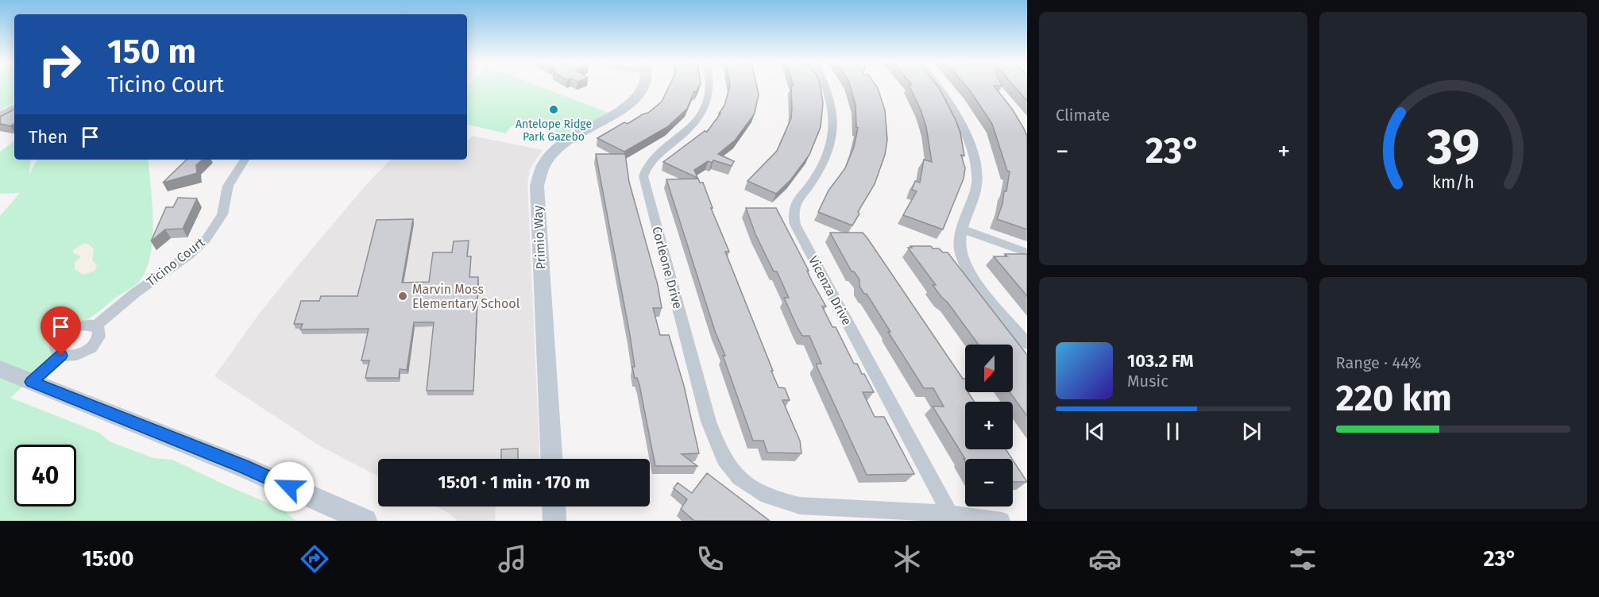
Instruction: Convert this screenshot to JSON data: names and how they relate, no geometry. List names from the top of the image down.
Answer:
{
  "streets": {
    "street": [
      "Primio Way",
      "Ticino Court",
      "Corleone Drive",
      "Vicenza Drive"
    ]
  },
  "crossings": [
    ["Corleone Drive", "Vicenza Drive"]
  ],
  "places": ["Antelope Ridge Park Gazebo", "Marvin Moss Elementary School"],
  "north": "bottom",
  "page": {
    "tile": [
      "Climate",
      ["Range · 44%", "220 km"]
    ],
    "turn": ["150 m", "Ticino Court"],
    "then": "Then",
    "heat": ["−", "23°", "+"],
    "song": ["103.2 FM", "Music"],
    "map_buttons": ["+", "−"],
    "limit": "40",
    "trip": "15:01 · 1 min · 170 m",
    "tabs": ["15:00", "23°"],
    "gauge": ["39", "km/h"]
  }
}
